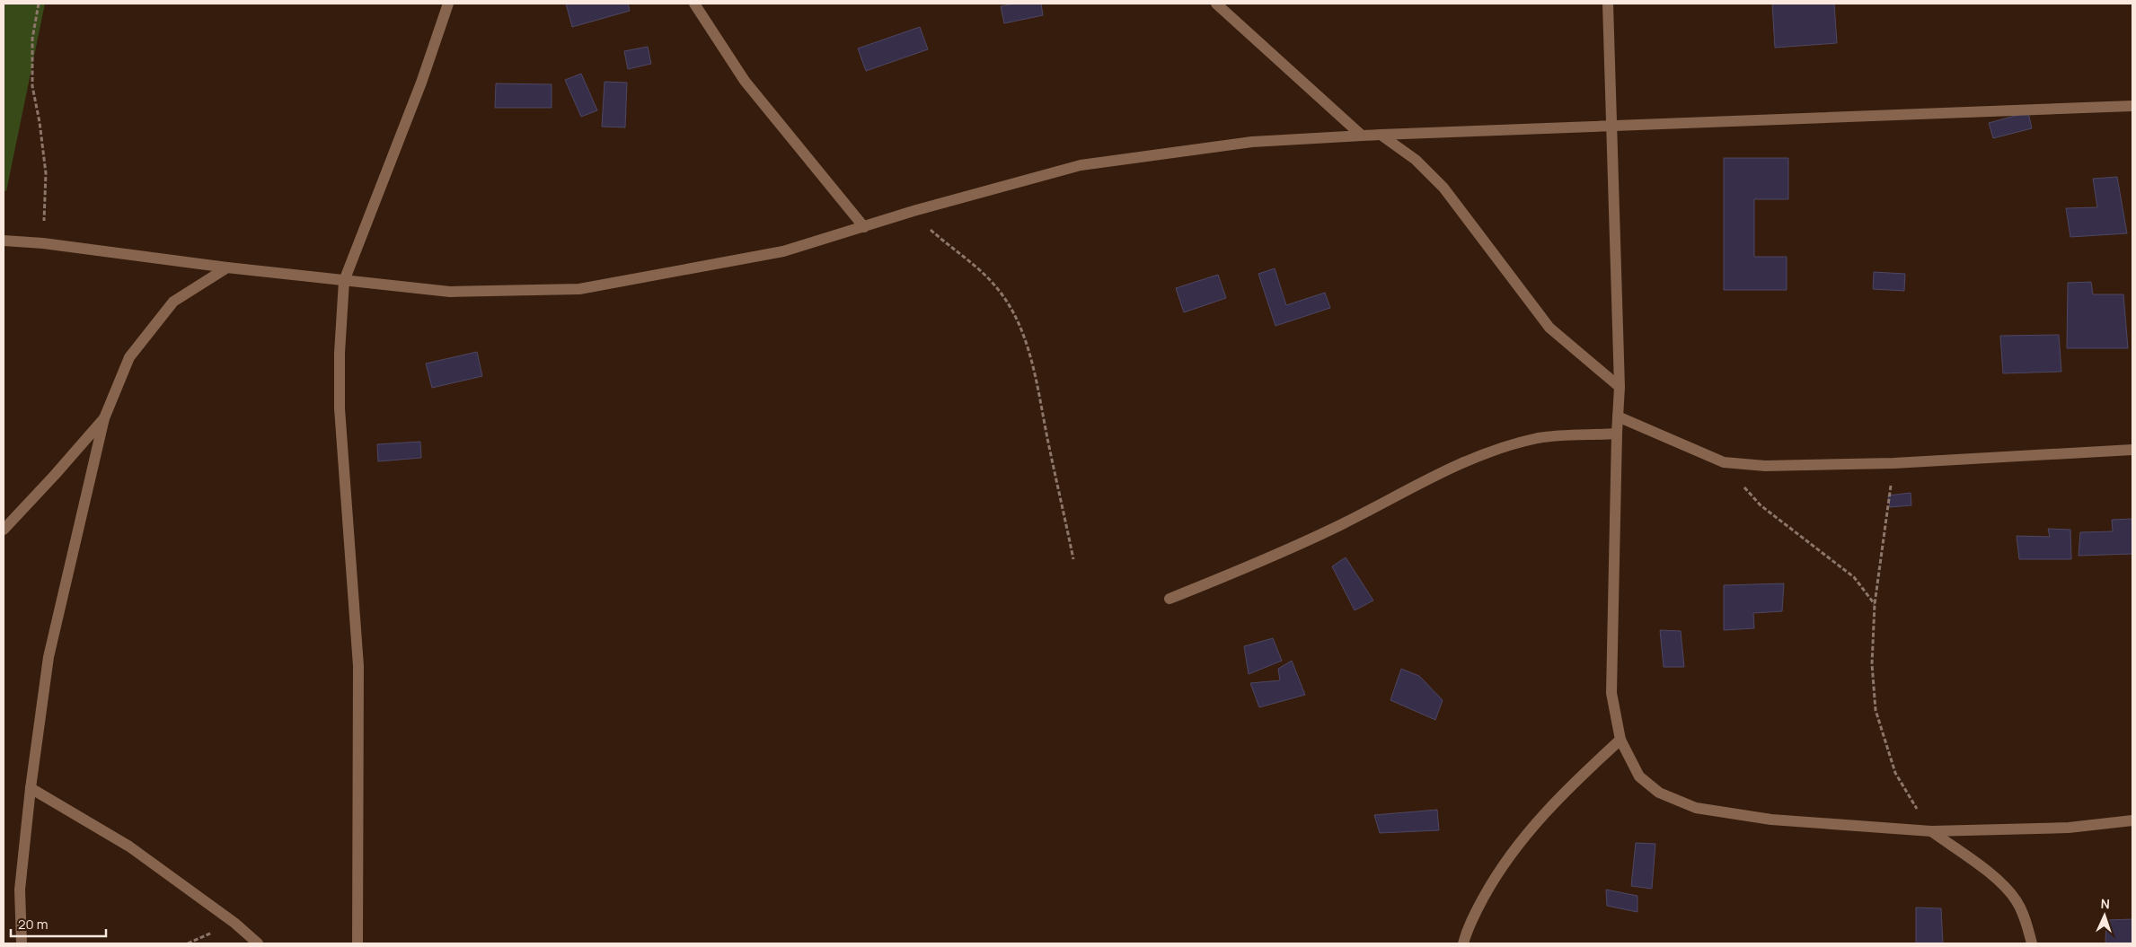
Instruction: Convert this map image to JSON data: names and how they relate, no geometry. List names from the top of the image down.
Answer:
{
  "scale_bar": "20 m",
  "north": "top"
}
